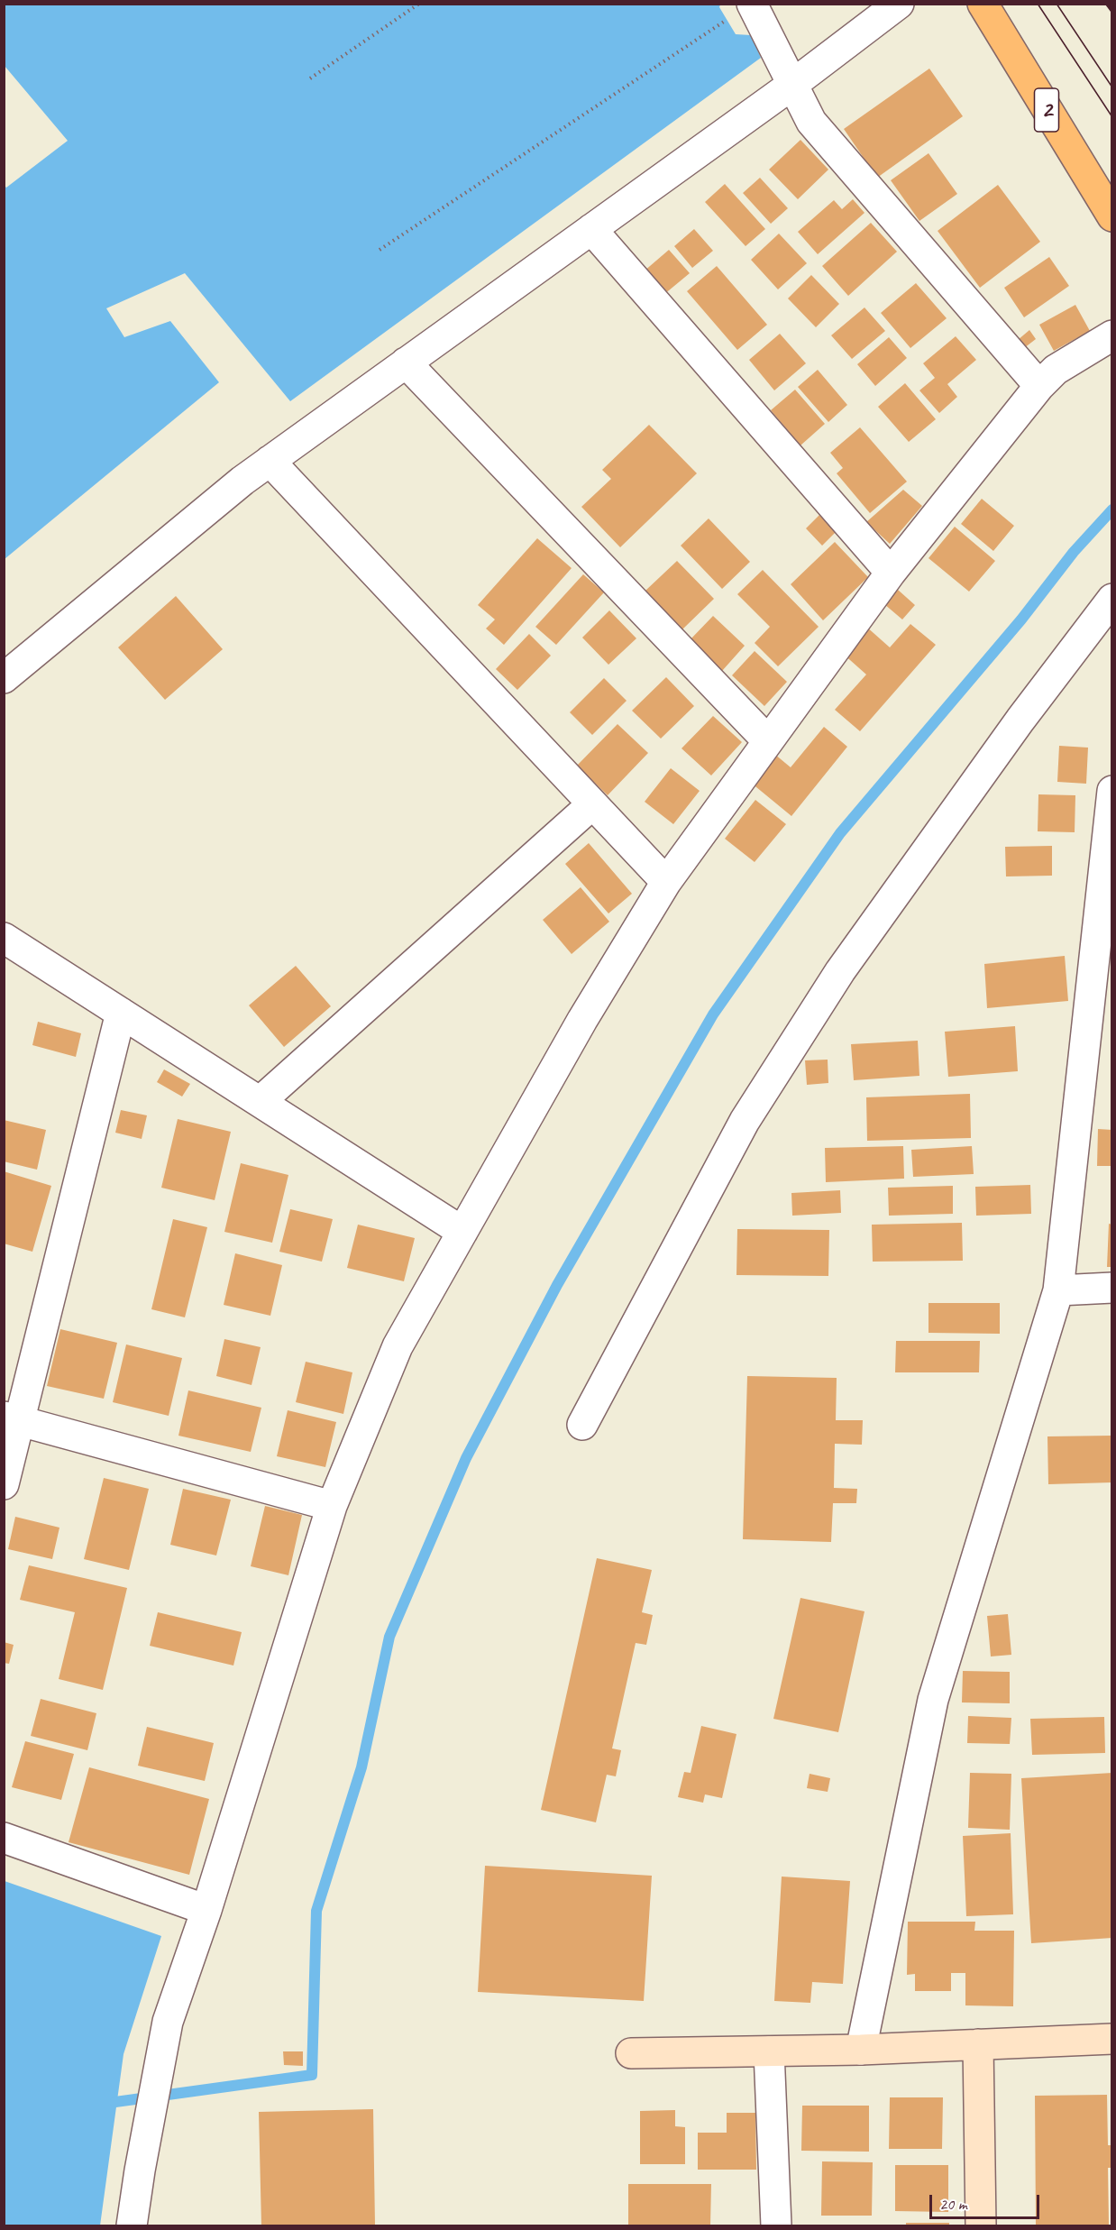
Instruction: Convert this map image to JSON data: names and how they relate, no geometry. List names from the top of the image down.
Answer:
{
  "streets": {
    "highway": ["2"]
  },
  "scale_bar": "20 m"
}
